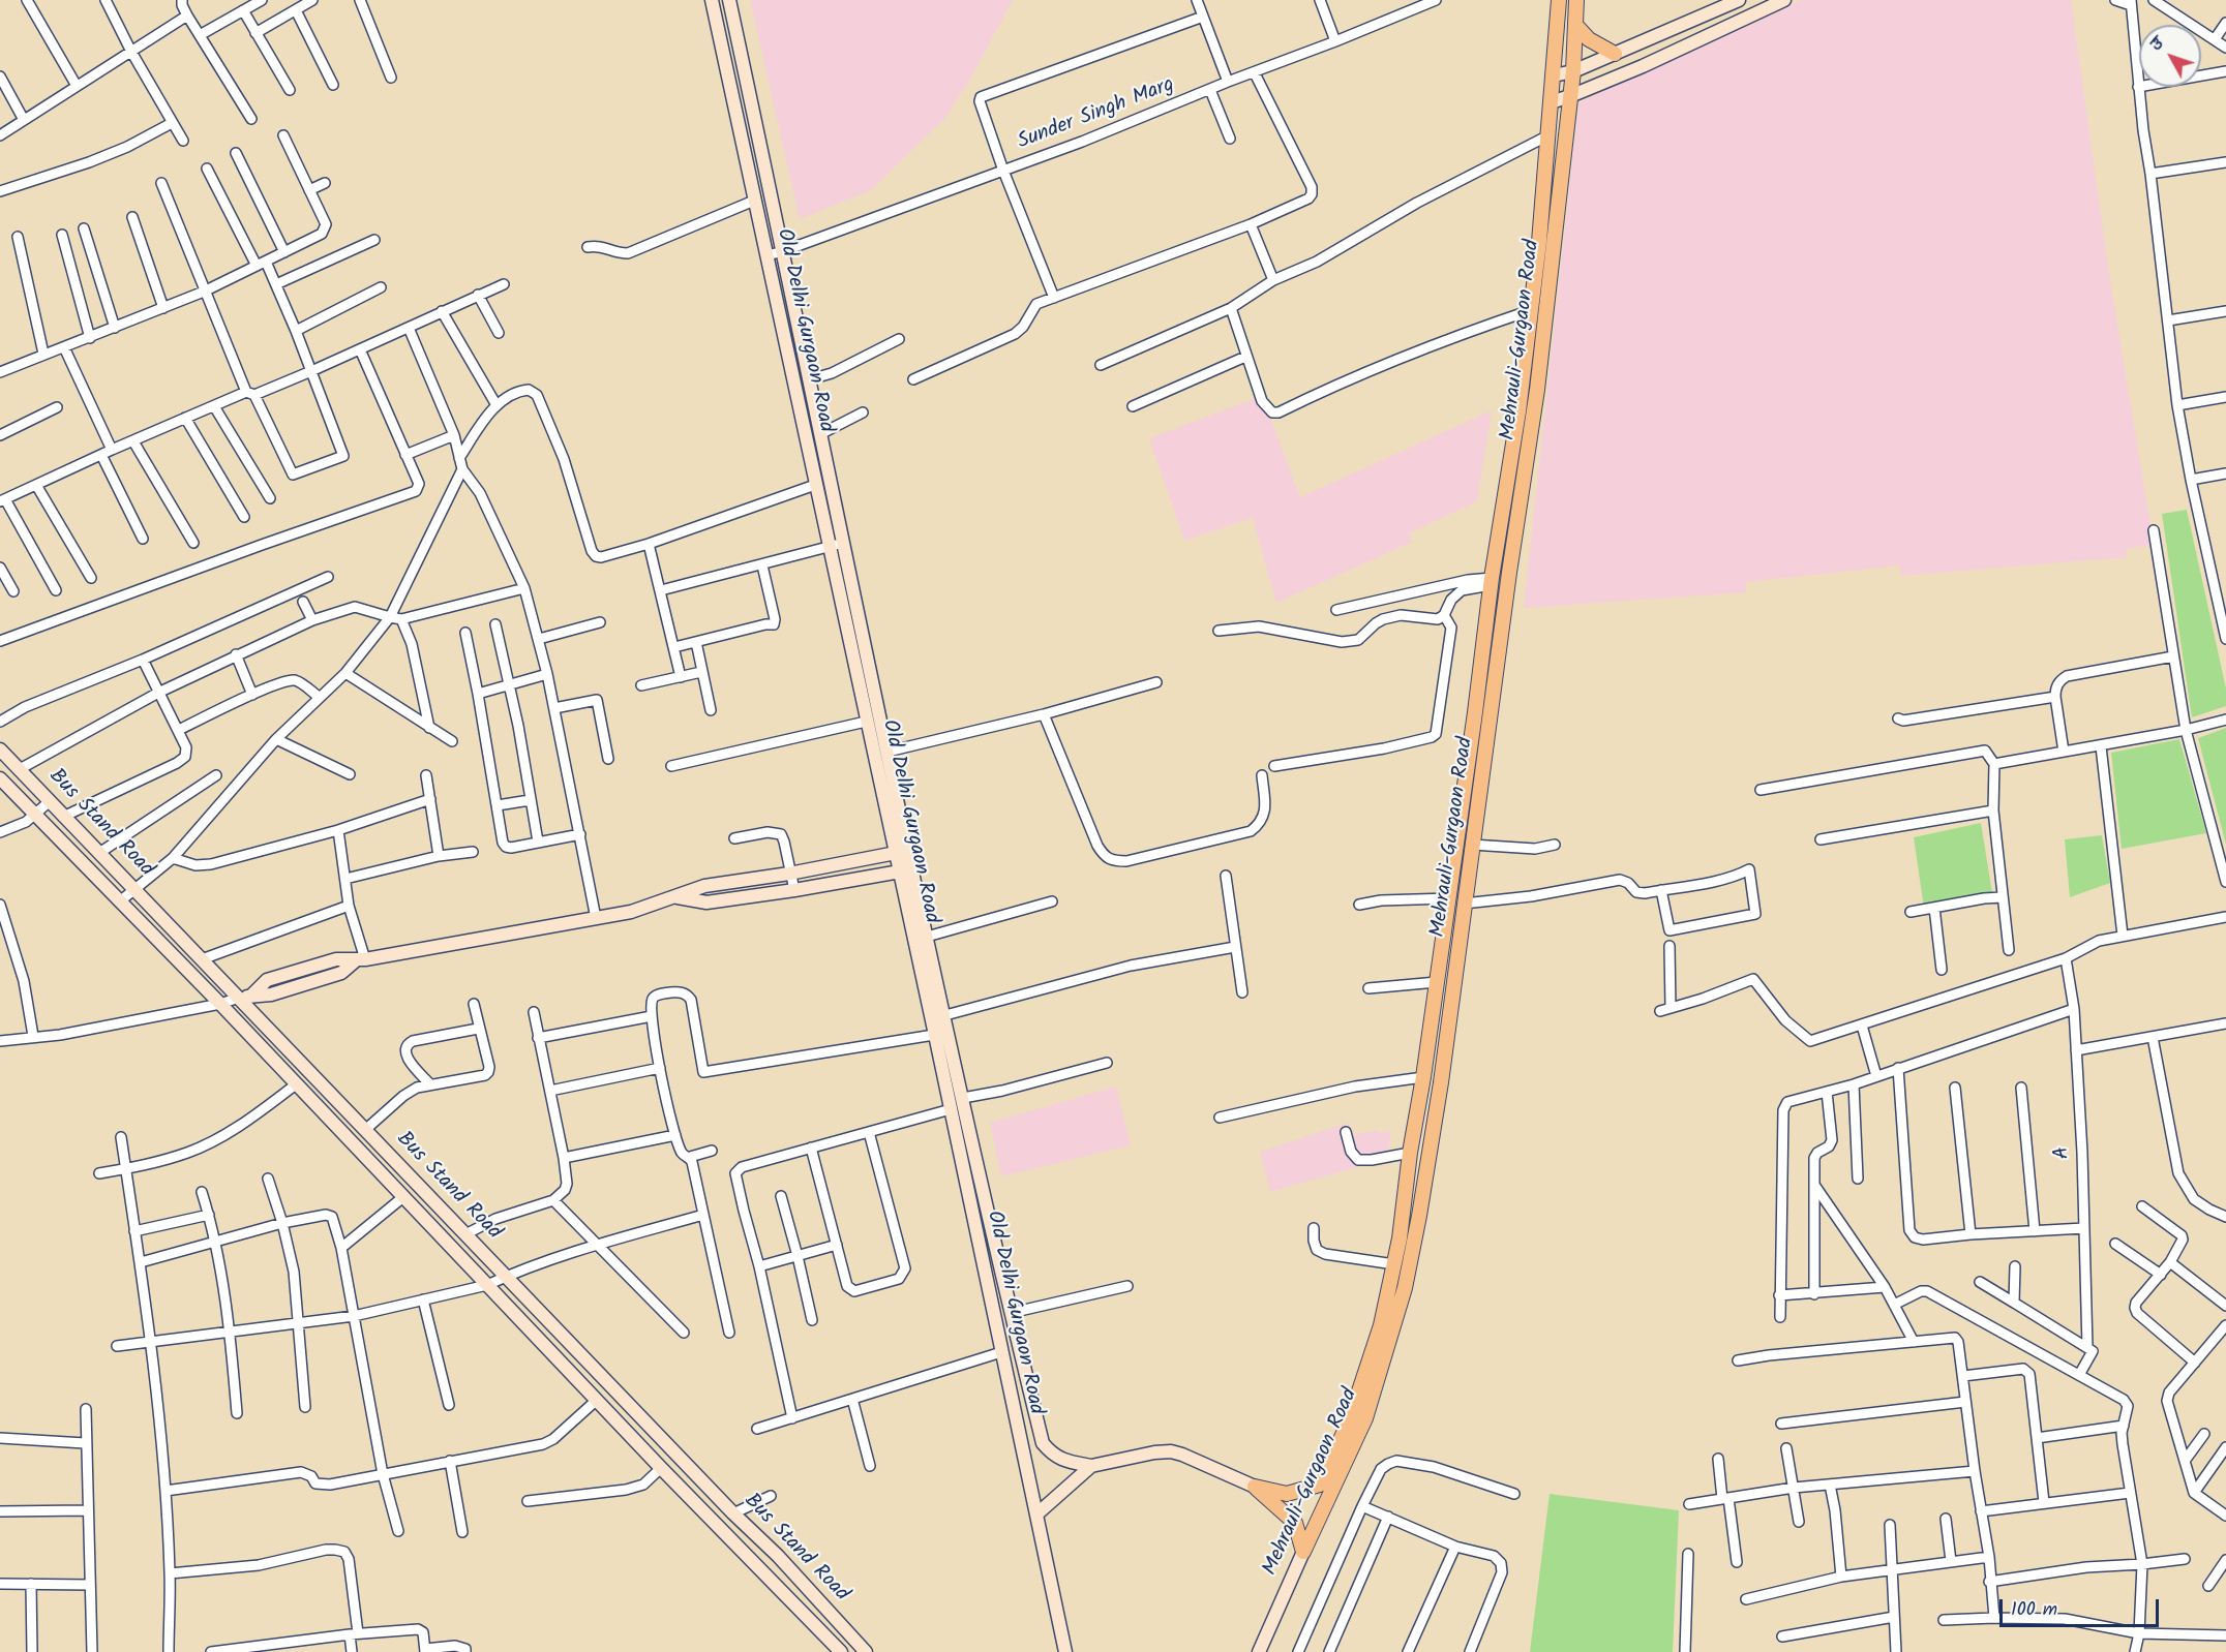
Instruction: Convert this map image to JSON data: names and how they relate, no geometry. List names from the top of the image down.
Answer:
{
  "streets": {
    "main road": ["Mehrauli-Gurgaon Road"],
    "street": [
      "Sunder Singh Marg",
      "Old Delhi Gurgaon Road",
      "Bus Stand Road",
      "A"
    ]
  },
  "crossings": [
    ["Sunder Singh Marg", "Old Delhi Gurgaon Road"]
  ],
  "scale_bar": "100 m",
  "north": "top left"
}
